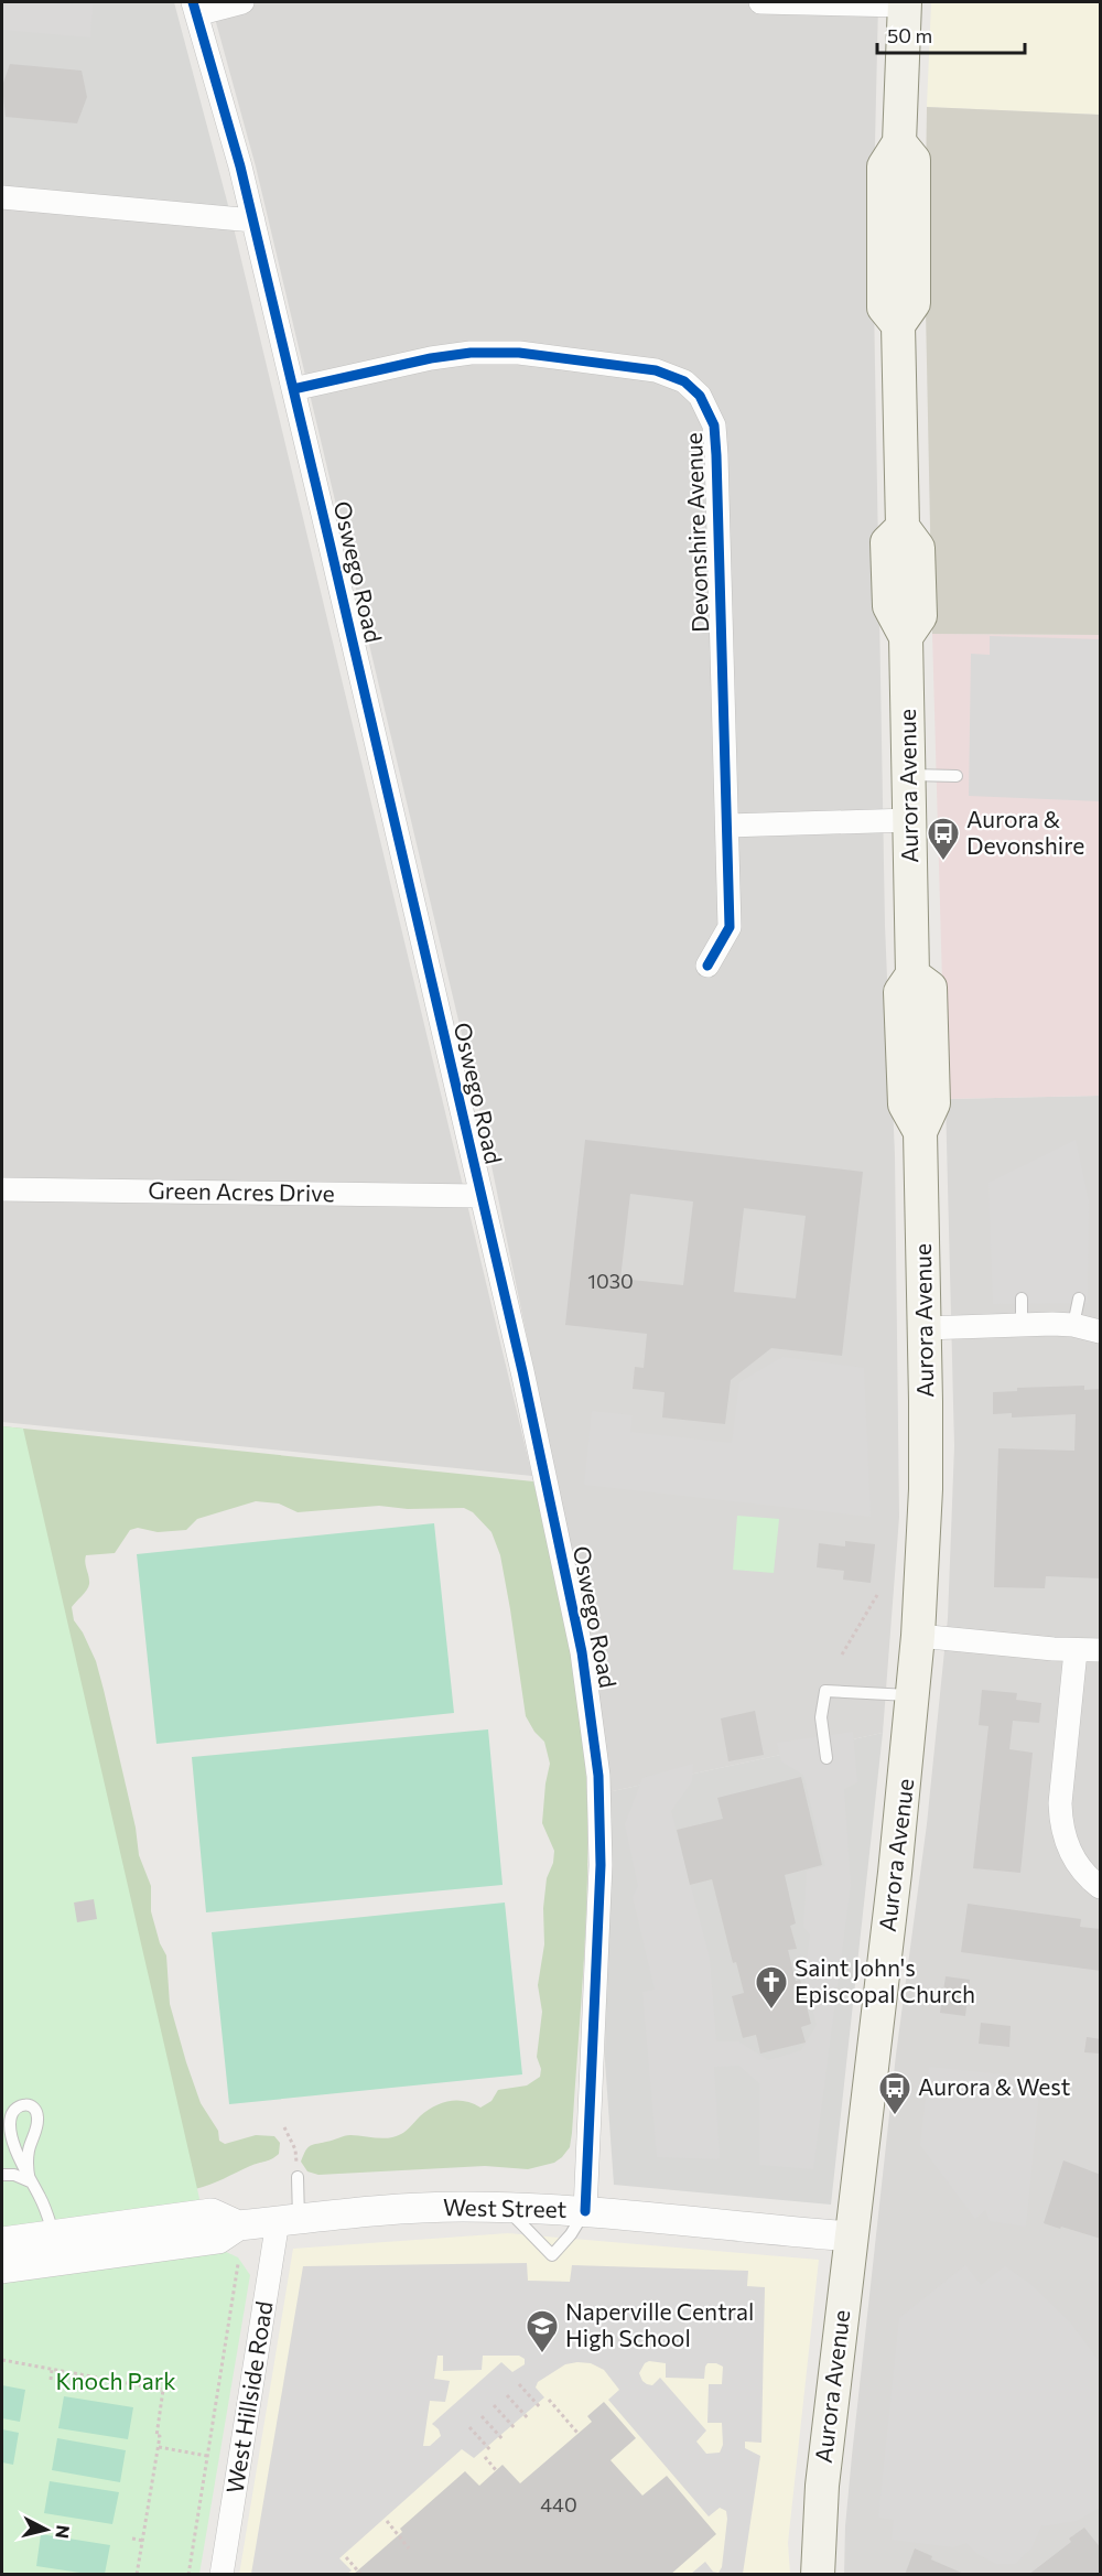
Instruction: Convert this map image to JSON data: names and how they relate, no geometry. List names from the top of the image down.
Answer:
{
  "streets": {
    "main road": ["Aurora Avenue"],
    "street": [
      "Devonshire Avenue",
      "Oswego Road",
      "Green Acres Drive",
      "West Street",
      "West Hillside Road"
    ]
  },
  "crossings": [
    ["Devonshire Avenue", "Oswego Road"],
    ["Oswego Road", "Green Acres Drive"],
    ["Oswego Road", "West Street"],
    ["Aurora Avenue", "West Street"],
    ["West Street", "West Hillside Road"]
  ],
  "parks": ["Knoch Park"],
  "places": {
    "bus stop": ["Aurora & Devonshire", "Aurora & West"],
    "church": ["Saint John's Episcopal Church"],
    "school or university": ["Naperville Central High School"]
  },
  "house_numbers": ["1030", "440"],
  "scale_bar": "50 m",
  "north": "right"
}
